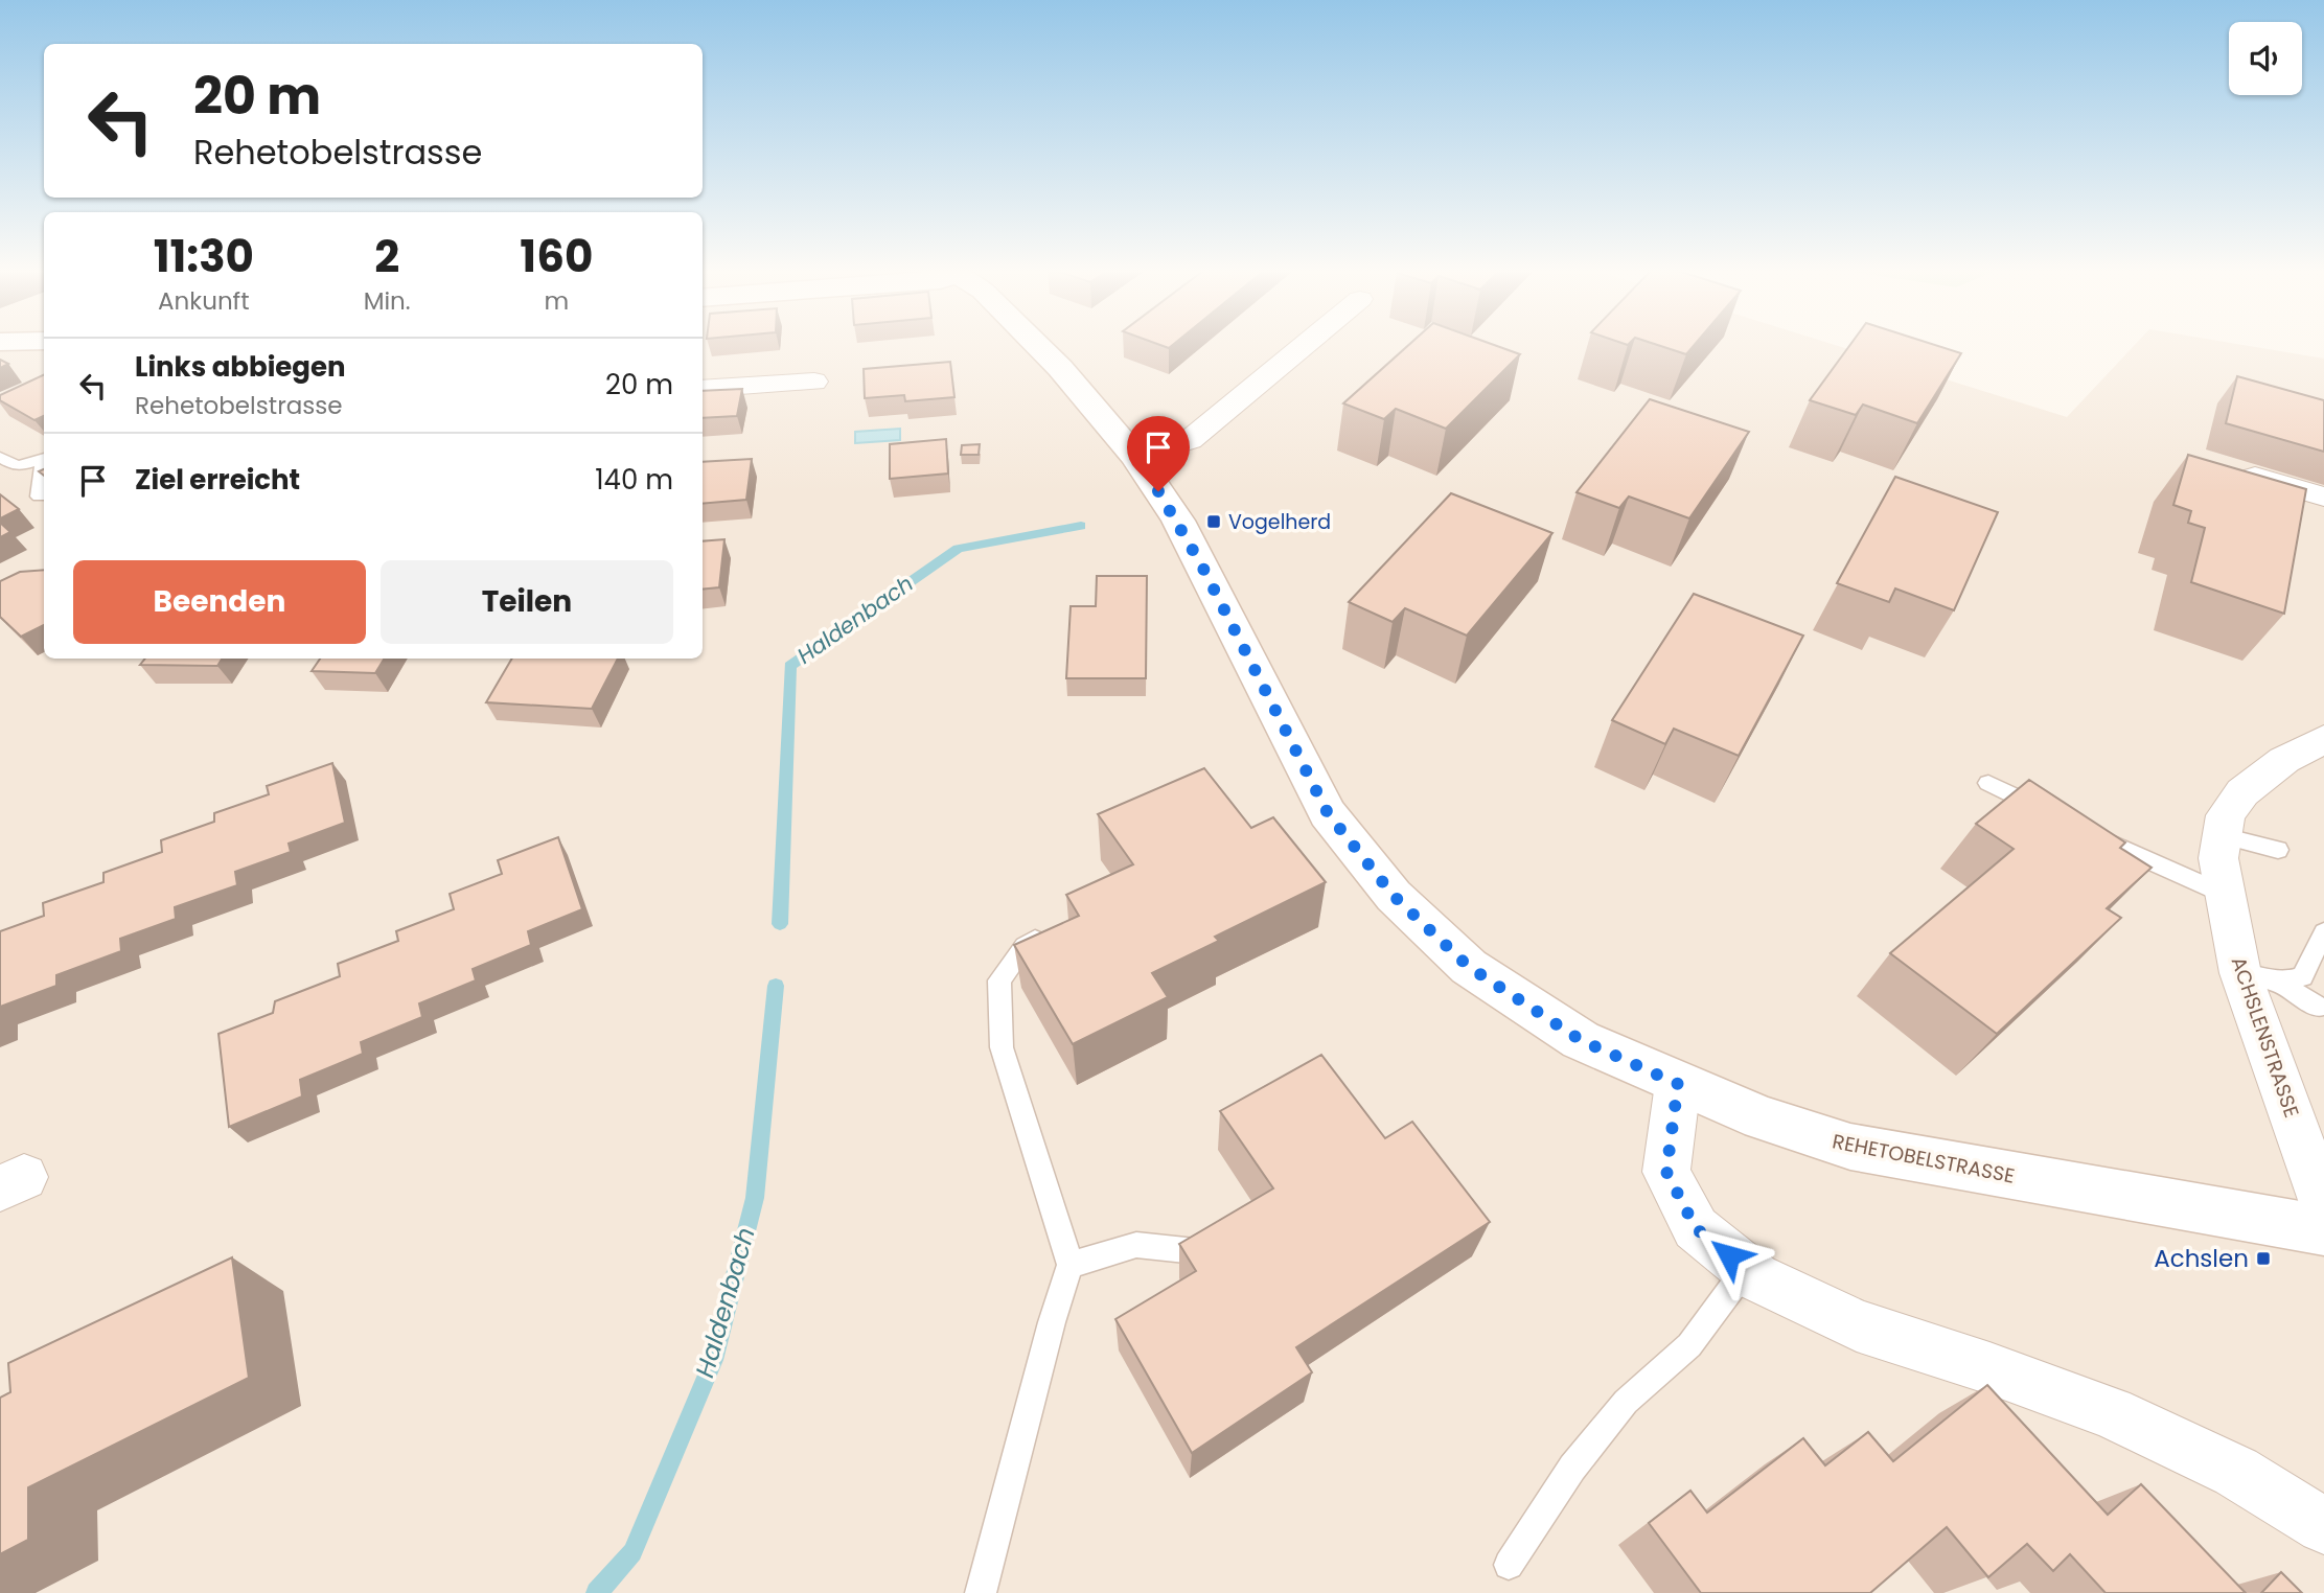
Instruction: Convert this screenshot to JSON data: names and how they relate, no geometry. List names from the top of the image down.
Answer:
{
  "streets": {
    "street": ["ACHSLENSTRASSE", "REHETOBELSTRASSE"]
  },
  "water": ["Haldenbach"],
  "places": {
    "transit": ["Vogelherd", "Achslen"]
  },
  "page": {
    "turn": ["20 m", "Rehetobelstrasse"],
    "eta": [
      "11:30",
      "Ankunft",
      "2",
      "Min.",
      "160",
      "m"
    ],
    "list": [
      {
        "name": "Links abbiegen",
        "note": "Rehetobelstrasse",
        "value": "20 m"
      },
      {
        "name": "Ziel erreicht",
        "value": "140 m"
      }
    ],
    "buttons": ["Beenden", "Teilen"]
  }
}
